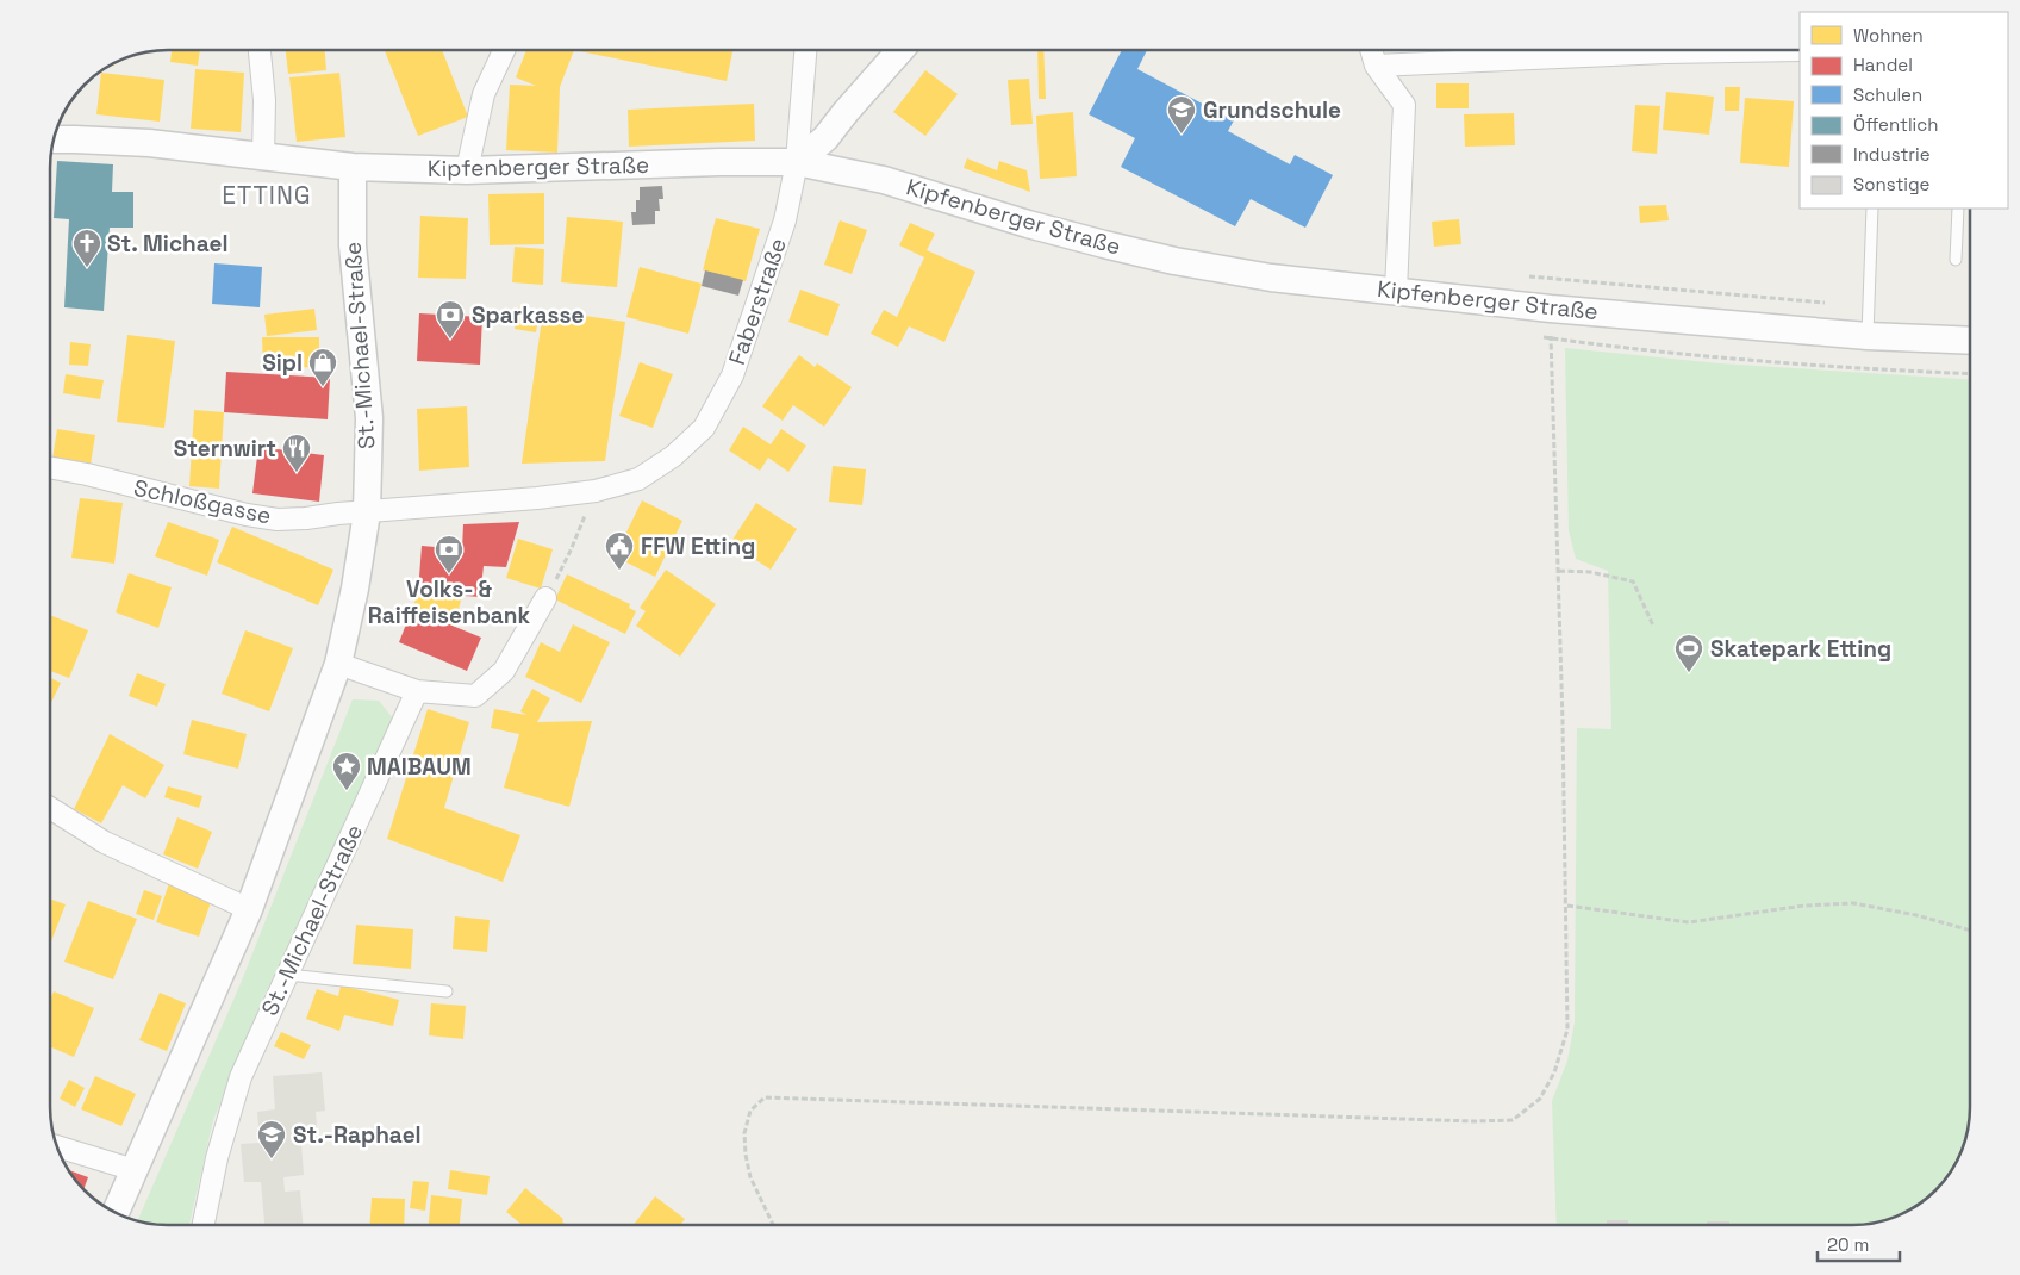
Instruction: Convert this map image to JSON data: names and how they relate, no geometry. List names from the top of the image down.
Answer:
{
  "streets": {
    "street": [
      "Kipfenberger Straße",
      "Faberstraße",
      "St.-Michael-Straße",
      "Schloßgasse"
    ]
  },
  "crossings": [
    ["Kipfenberger Straße", "Faberstraße"],
    ["Kipfenberger Straße", "St.-Michael-Straße"],
    ["Faberstraße", "St.-Michael-Straße"],
    ["Faberstraße", "Schloßgasse"],
    ["St.-Michael-Straße", "Schloßgasse"]
  ],
  "districts": ["ETTING"],
  "places": {
    "school or university": ["Grundschule", "St.-Raphael"],
    "church": ["St. Michael"],
    "bank": ["Sparkasse", "Volks- & Raiffeisenbank"],
    "shop": ["Sipl"],
    "restaurant": ["Sternwirt"],
    "public building": ["FFW Etting"],
    "sports": ["Skatepark Etting"],
    "place": ["MAIBAUM"]
  },
  "legend": [
    "Wohnen",
    "Handel",
    "Schulen",
    "Öffentlich",
    "Industrie",
    "Sonstige"
  ],
  "scale_bar": "20 m"
}
